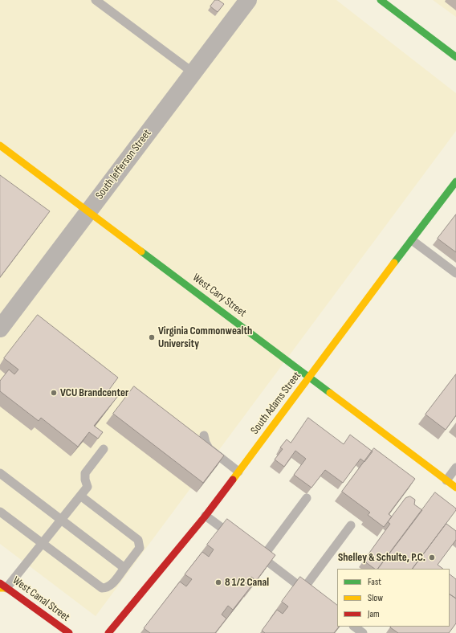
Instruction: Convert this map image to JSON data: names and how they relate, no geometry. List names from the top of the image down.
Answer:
{
  "streets": {
    "main road": ["West Cary Street", "South Adams Street", "West Canal Street"],
    "street": ["South Jefferson Street"]
  },
  "crossings": [
    ["South Jefferson Street", "West Cary Street"],
    ["West Cary Street", "South Adams Street"]
  ],
  "places": [
    "Virginia Commonwealth University",
    "VCU Brandcenter",
    "Shelley & Schulte, P.C.",
    "8 1/2 Canal"
  ],
  "legend": ["Fast", "Slow", "Jam"]
}
